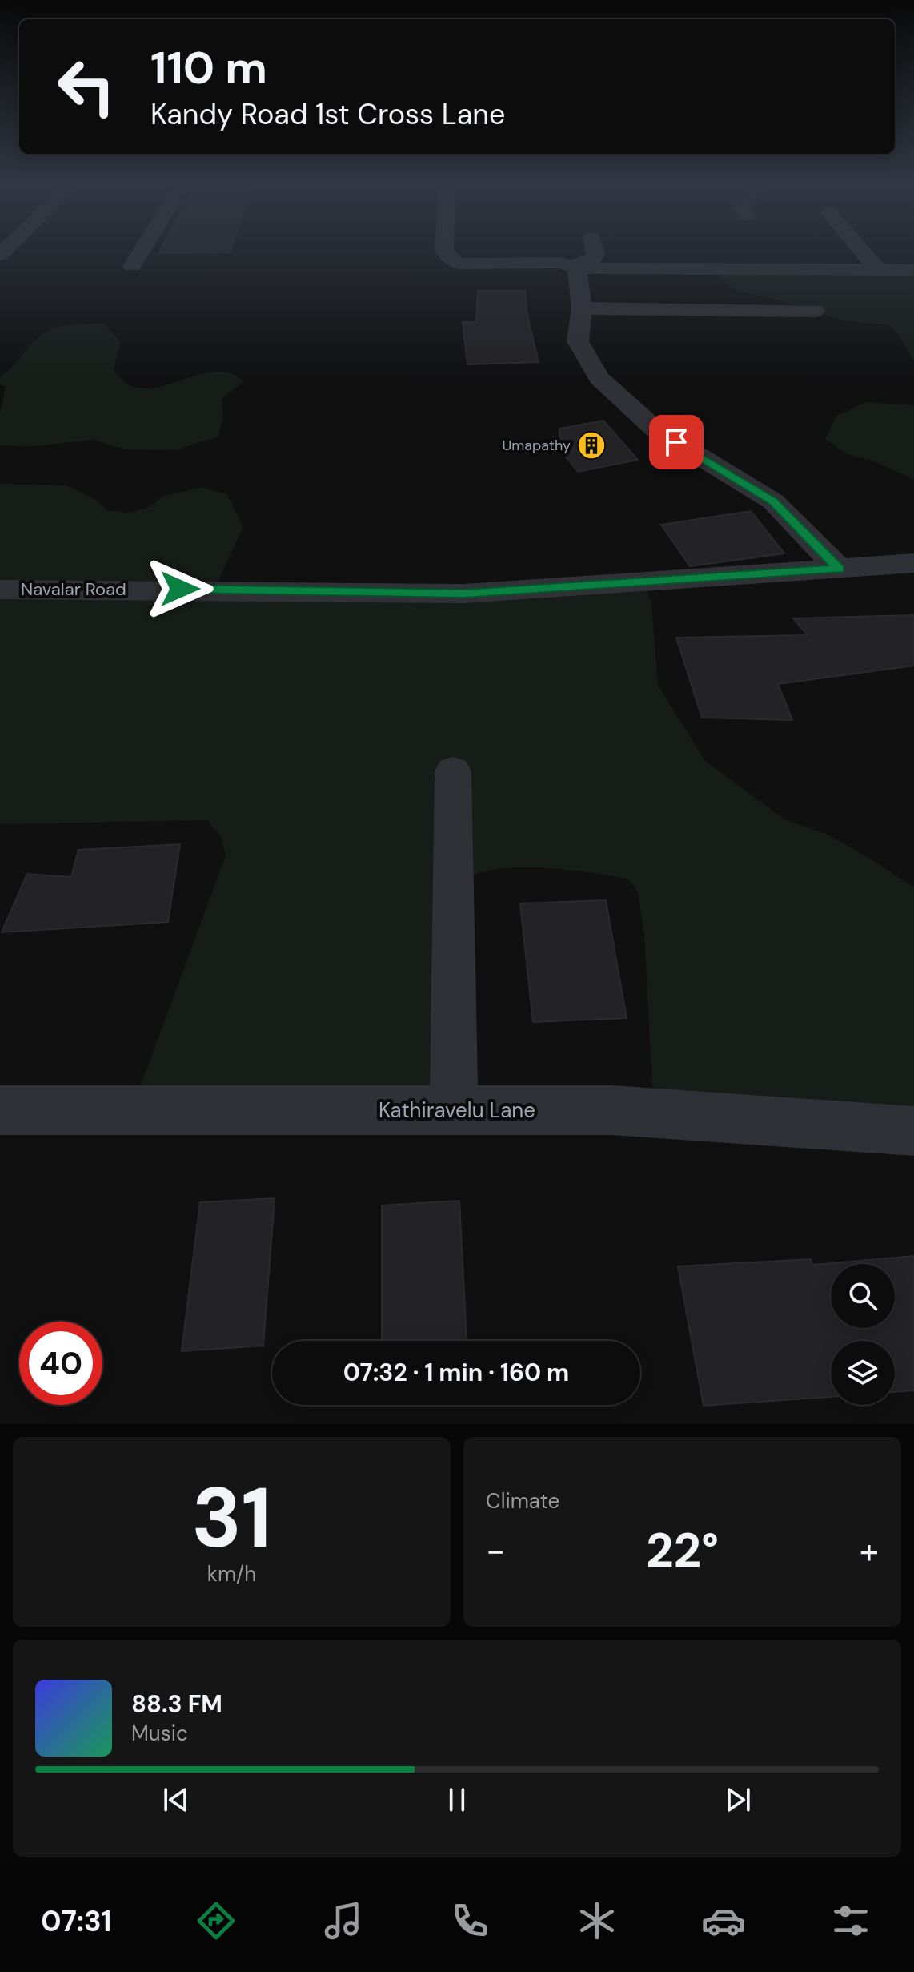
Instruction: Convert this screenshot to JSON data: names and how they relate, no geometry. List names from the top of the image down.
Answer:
{
  "streets": {
    "street": ["Navalar Road", "Kathiravelu Lane"]
  },
  "places": {
    "building": ["Umapathy"]
  },
  "page": {
    "turn": ["110 m", "Kandy Road 1st Cross Lane"],
    "limit": "40",
    "trip": "07:32 · 1 min · 160 m",
    "tile": [
      ["31", "km/h"],
      "Climate"
    ],
    "heat": ["−", "22°", "+"],
    "song": ["88.3 FM", "Music"],
    "tabs": "07:31"
  }
}
